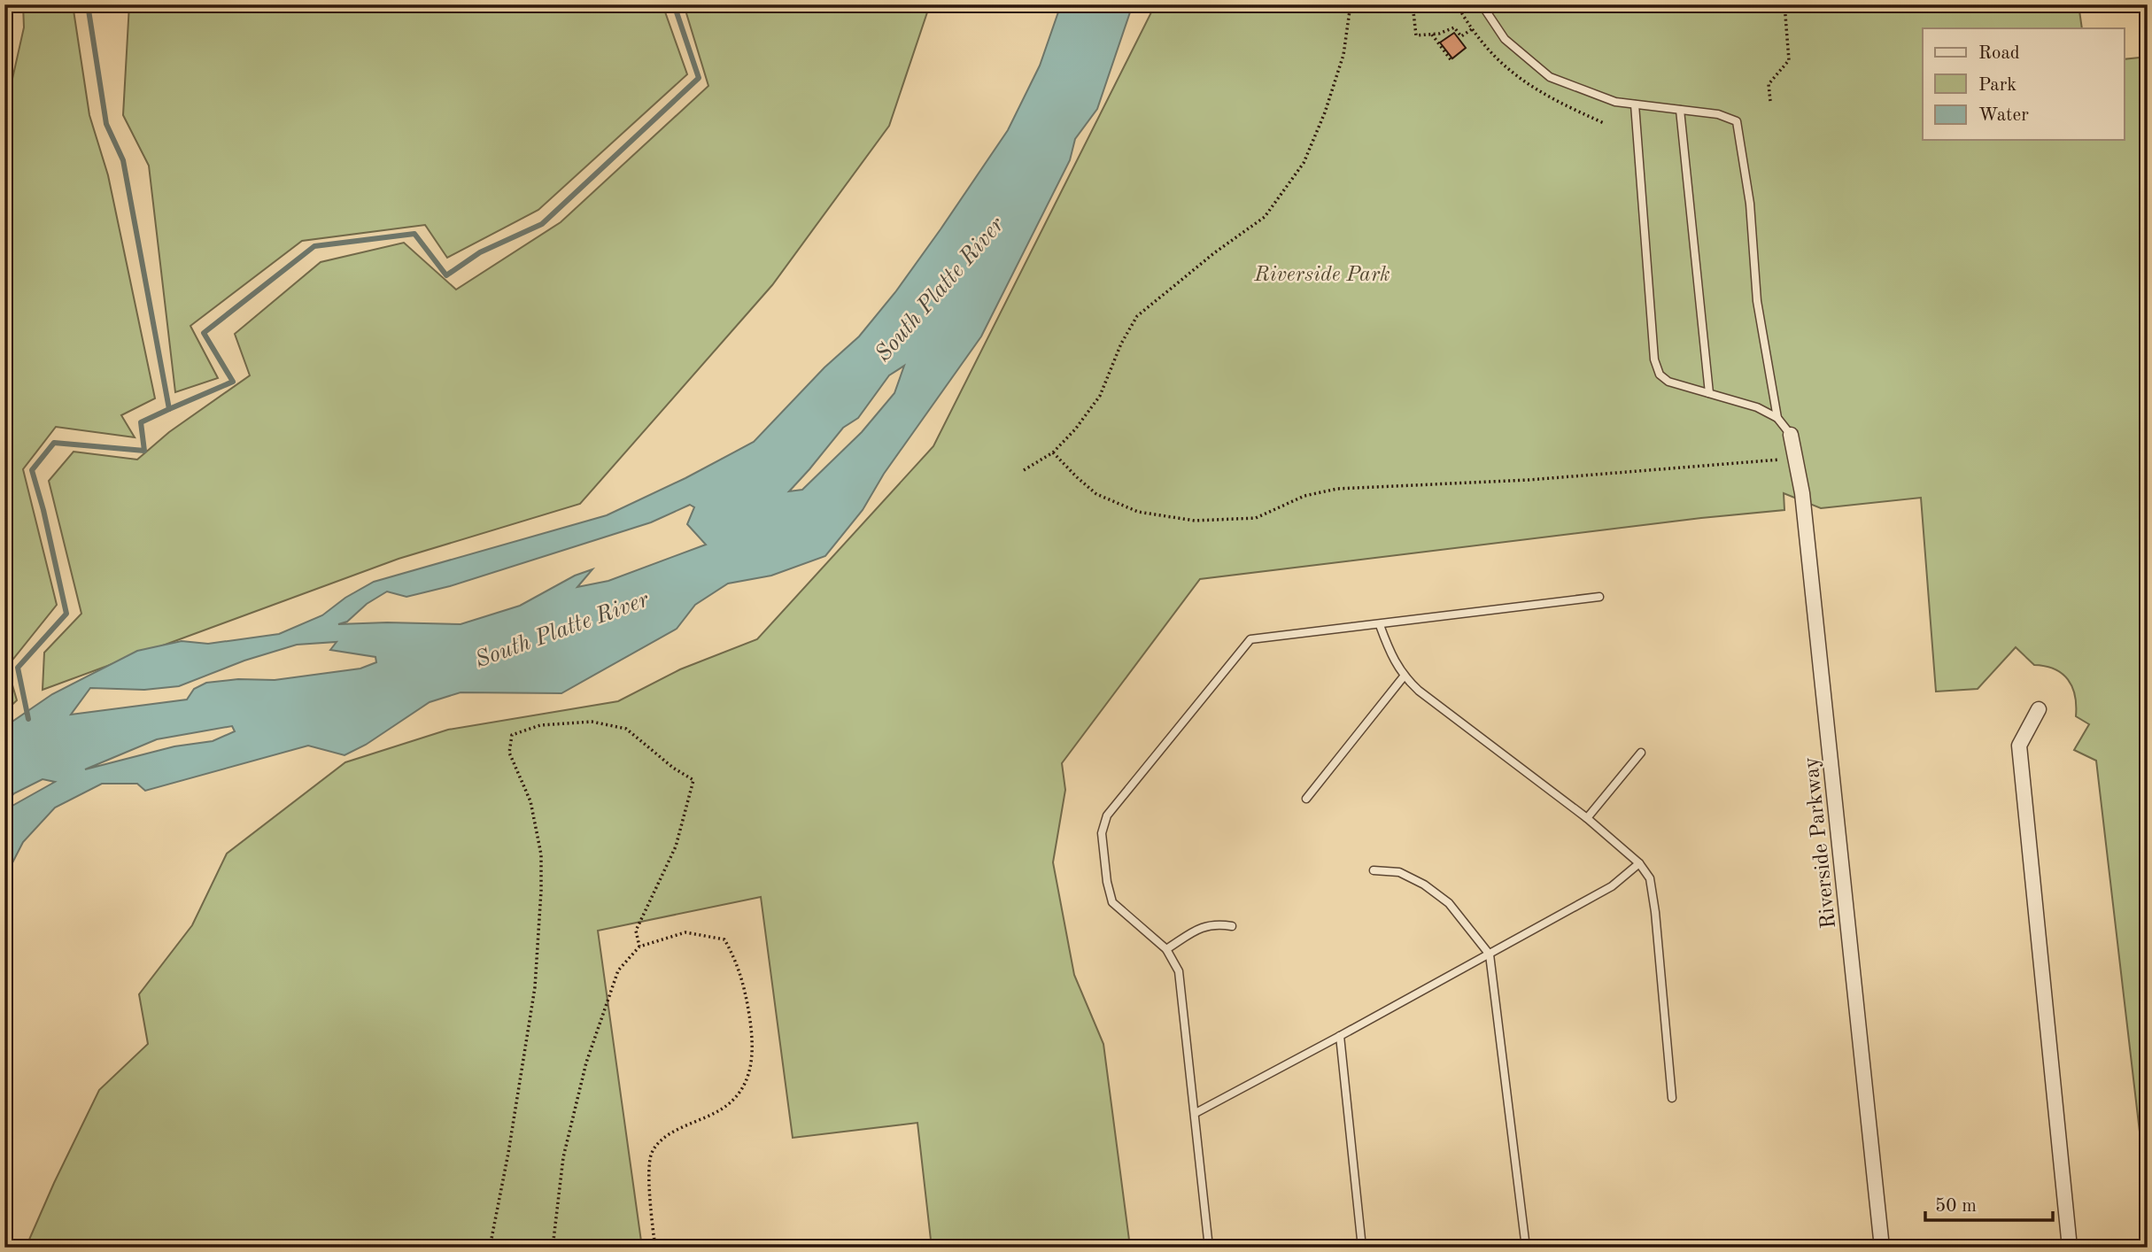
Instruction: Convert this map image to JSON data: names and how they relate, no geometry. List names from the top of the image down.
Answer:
{
  "streets": {
    "street": ["Riverside Parkway"]
  },
  "water": ["South Platte River"],
  "parks": ["Riverside Park"],
  "legend": ["Road", "Park", "Water"],
  "scale_bar": "50 m"
}
